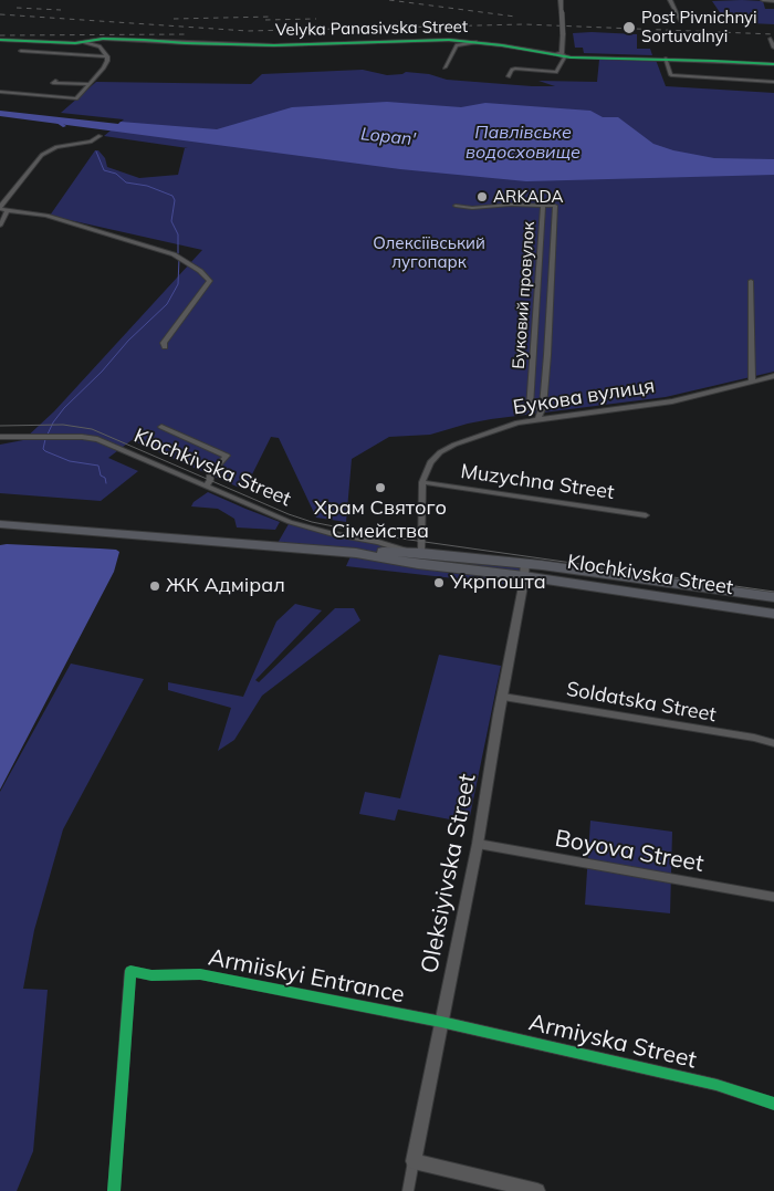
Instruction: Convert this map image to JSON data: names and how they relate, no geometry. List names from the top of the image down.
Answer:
{
  "streets": {
    "main road": ["Klochkivska Street"],
    "street": [
      "Velyka Panasivska Street",
      "Буковий провулок",
      "Букова вулиця",
      "Muzychna Street",
      "Soldatska Street",
      "Boyova Street",
      "Oleksiyivska Street",
      "Armiiskyi Entrance",
      "Armiyska Street"
    ]
  },
  "crossings": [
    ["Буковий провулок", "Букова вулиця"],
    ["Букова вулиця", "Klochkivska Street"],
    ["Букова вулиця", "Muzychna Street"],
    ["Klochkivska Street", "Oleksiyivska Street"],
    ["Soldatska Street", "Oleksiyivska Street"],
    ["Boyova Street", "Oleksiyivska Street"],
    ["Oleksiyivska Street", "Armiiskyi Entrance"],
    ["Oleksiyivska Street", "Armiyska Street"],
    ["Armiiskyi Entrance", "Armiyska Street"]
  ],
  "water": ["Павлівське водосховище", "Lopan'"],
  "parks": ["Олексіївський лугопарк"],
  "places": [
    "Post Pivnichnyi Sortuvalnyi",
    "ARKADA",
    "Храм Святого Сімейства",
    "Укрпошта",
    "ЖК Адмірал"
  ]
}
